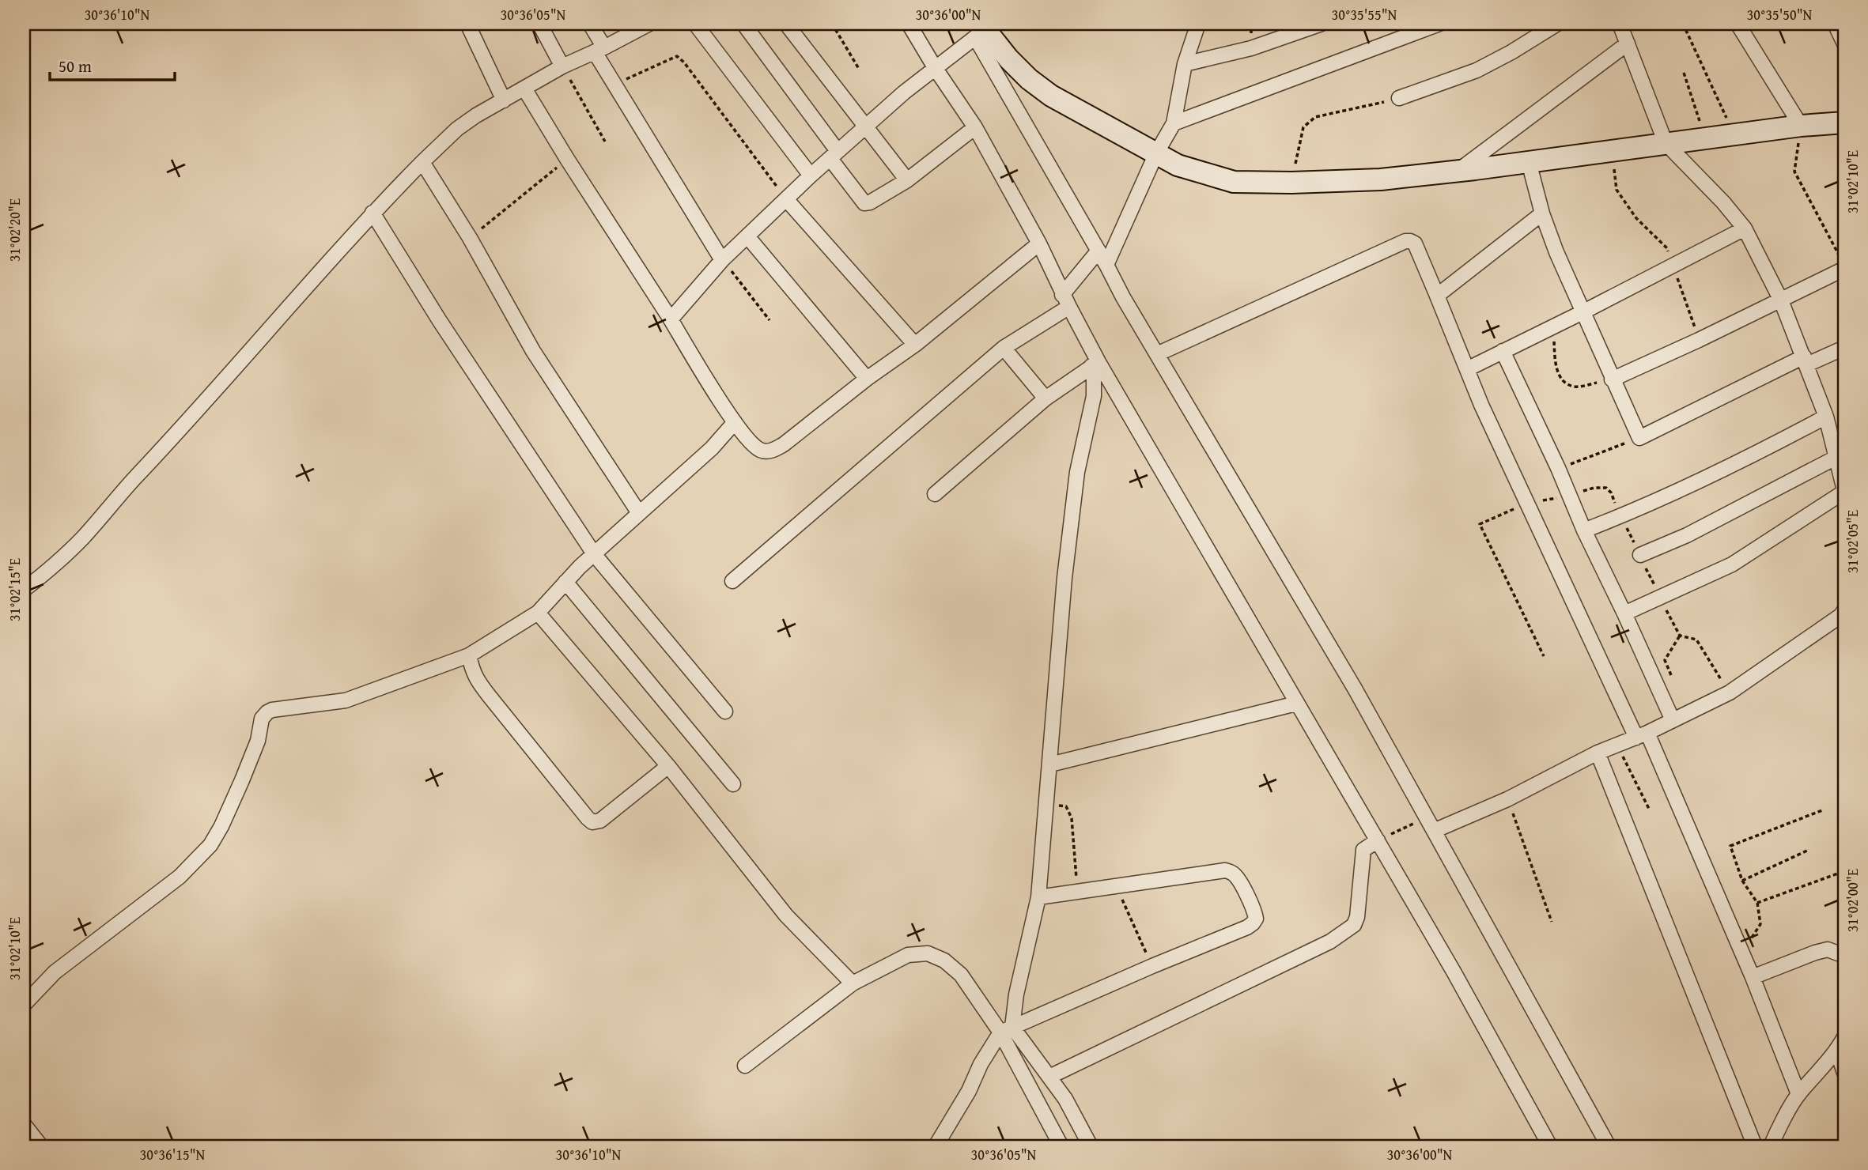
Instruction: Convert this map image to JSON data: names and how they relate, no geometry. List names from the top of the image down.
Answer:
{
  "scale_bar": "50 m",
  "coordinates": [
    "30°36'10\"N",
    "30°36'05\"N",
    "30°36'00\"N",
    "30°35'55\"N",
    "30°35'50\"N",
    "31°02'10\"E",
    "31°02'20\"E",
    "31°02'05\"E",
    "31°02'15\"E",
    "31°02'00\"E",
    "30°36'15\"N"
  ]
}
